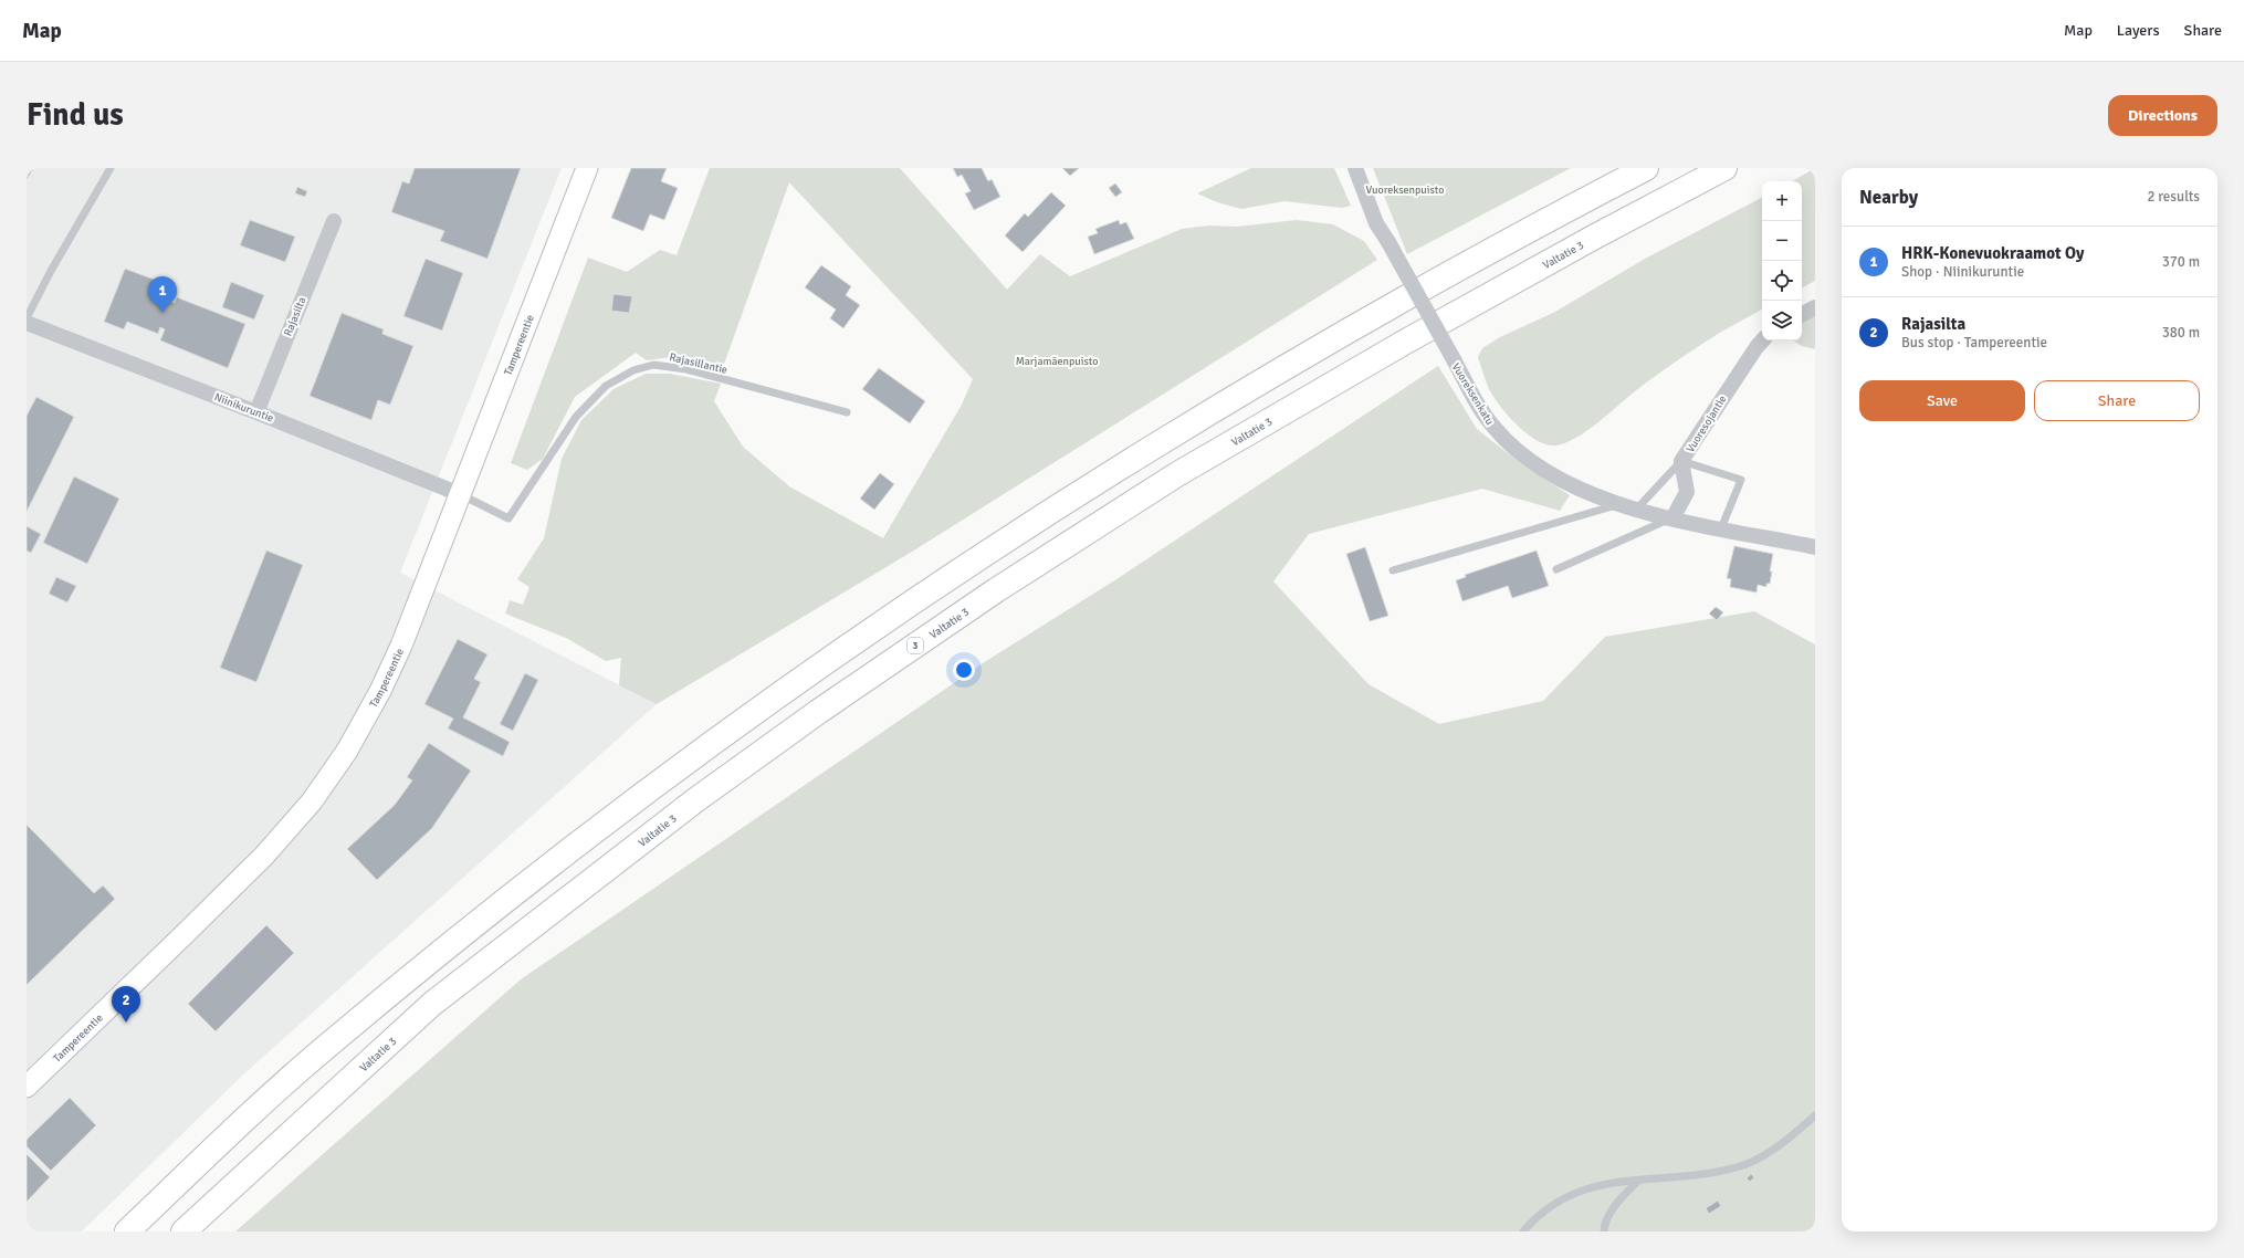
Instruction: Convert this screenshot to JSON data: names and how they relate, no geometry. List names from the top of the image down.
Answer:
{
  "streets": {
    "highway": ["Valtatie 3", "3"],
    "main road": ["Tampereentie"],
    "street": [
      "Rajasilta",
      "Vuoreksenkatu",
      "Niinikuruntie",
      "Vuoresojantie"
    ],
    "lane": ["Rajasillantie"]
  },
  "crossings": [
    ["Rajasilta", "Niinikuruntie"],
    ["Tampereentie", "Rajasillantie"],
    ["Tampereentie", "Niinikuruntie"],
    ["Rajasillantie", "Niinikuruntie"],
    ["Vuoreksenkatu", "Vuoresojantie"]
  ],
  "parks": ["Vuoreksenpuisto", "Marjamäenpuisto"],
  "page": {
    "header": "Map",
    "nav": ["Map", "Layers", "Share"],
    "buttons": [
      "Directions",
      ["Save", "Share"]
    ],
    "title": "Find us",
    "heading": ["Nearby", "2 results"],
    "map_buttons": ["+", "−"],
    "list": [
      {
        "mark": "1",
        "name": "HRK-Konevuokraamot Oy",
        "note": "Shop · Niinikuruntie",
        "value": "370 m"
      },
      {
        "mark": "2",
        "name": "Rajasilta",
        "note": "Bus stop · Tampereentie",
        "value": "380 m"
      }
    ],
    "pins": ["1", "2"]
  }
}
